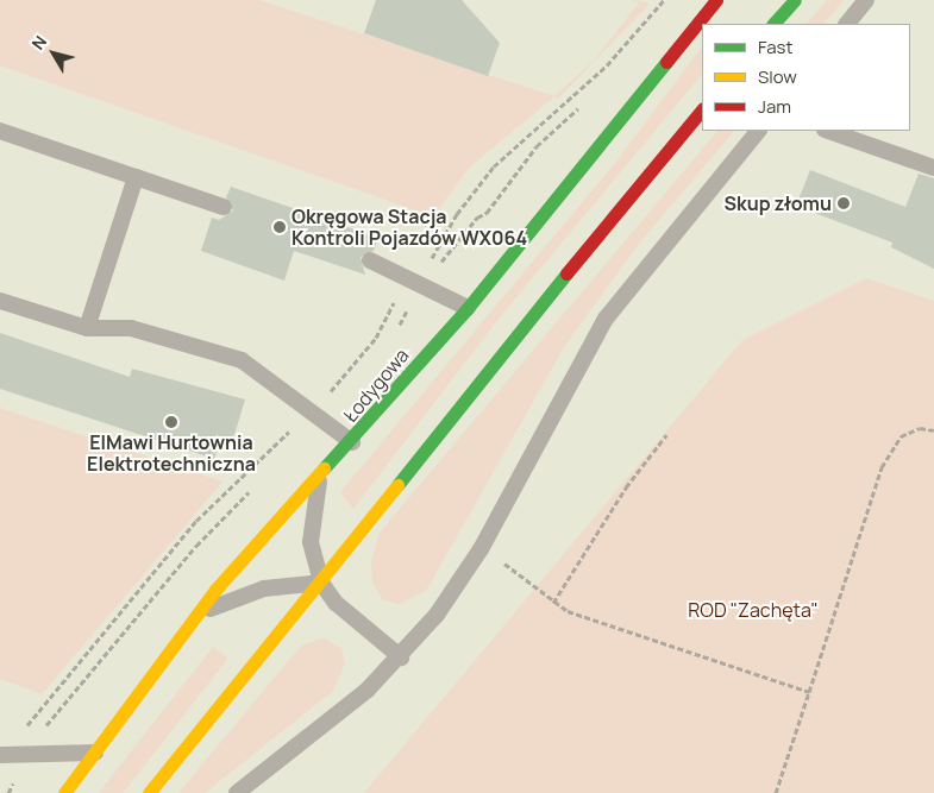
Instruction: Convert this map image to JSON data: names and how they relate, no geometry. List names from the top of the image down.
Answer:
{
  "streets": {
    "main road": ["Łodygowa"]
  },
  "parks": ["ROD \"Zachęta\""],
  "places": ["Skup złomu", "Okręgowa Stacja Kontroli Pojazdów WX064", "ElMawi Hurtownia Elektrotechniczna"],
  "legend": ["Fast", "Slow", "Jam"],
  "north": "top left"
}
